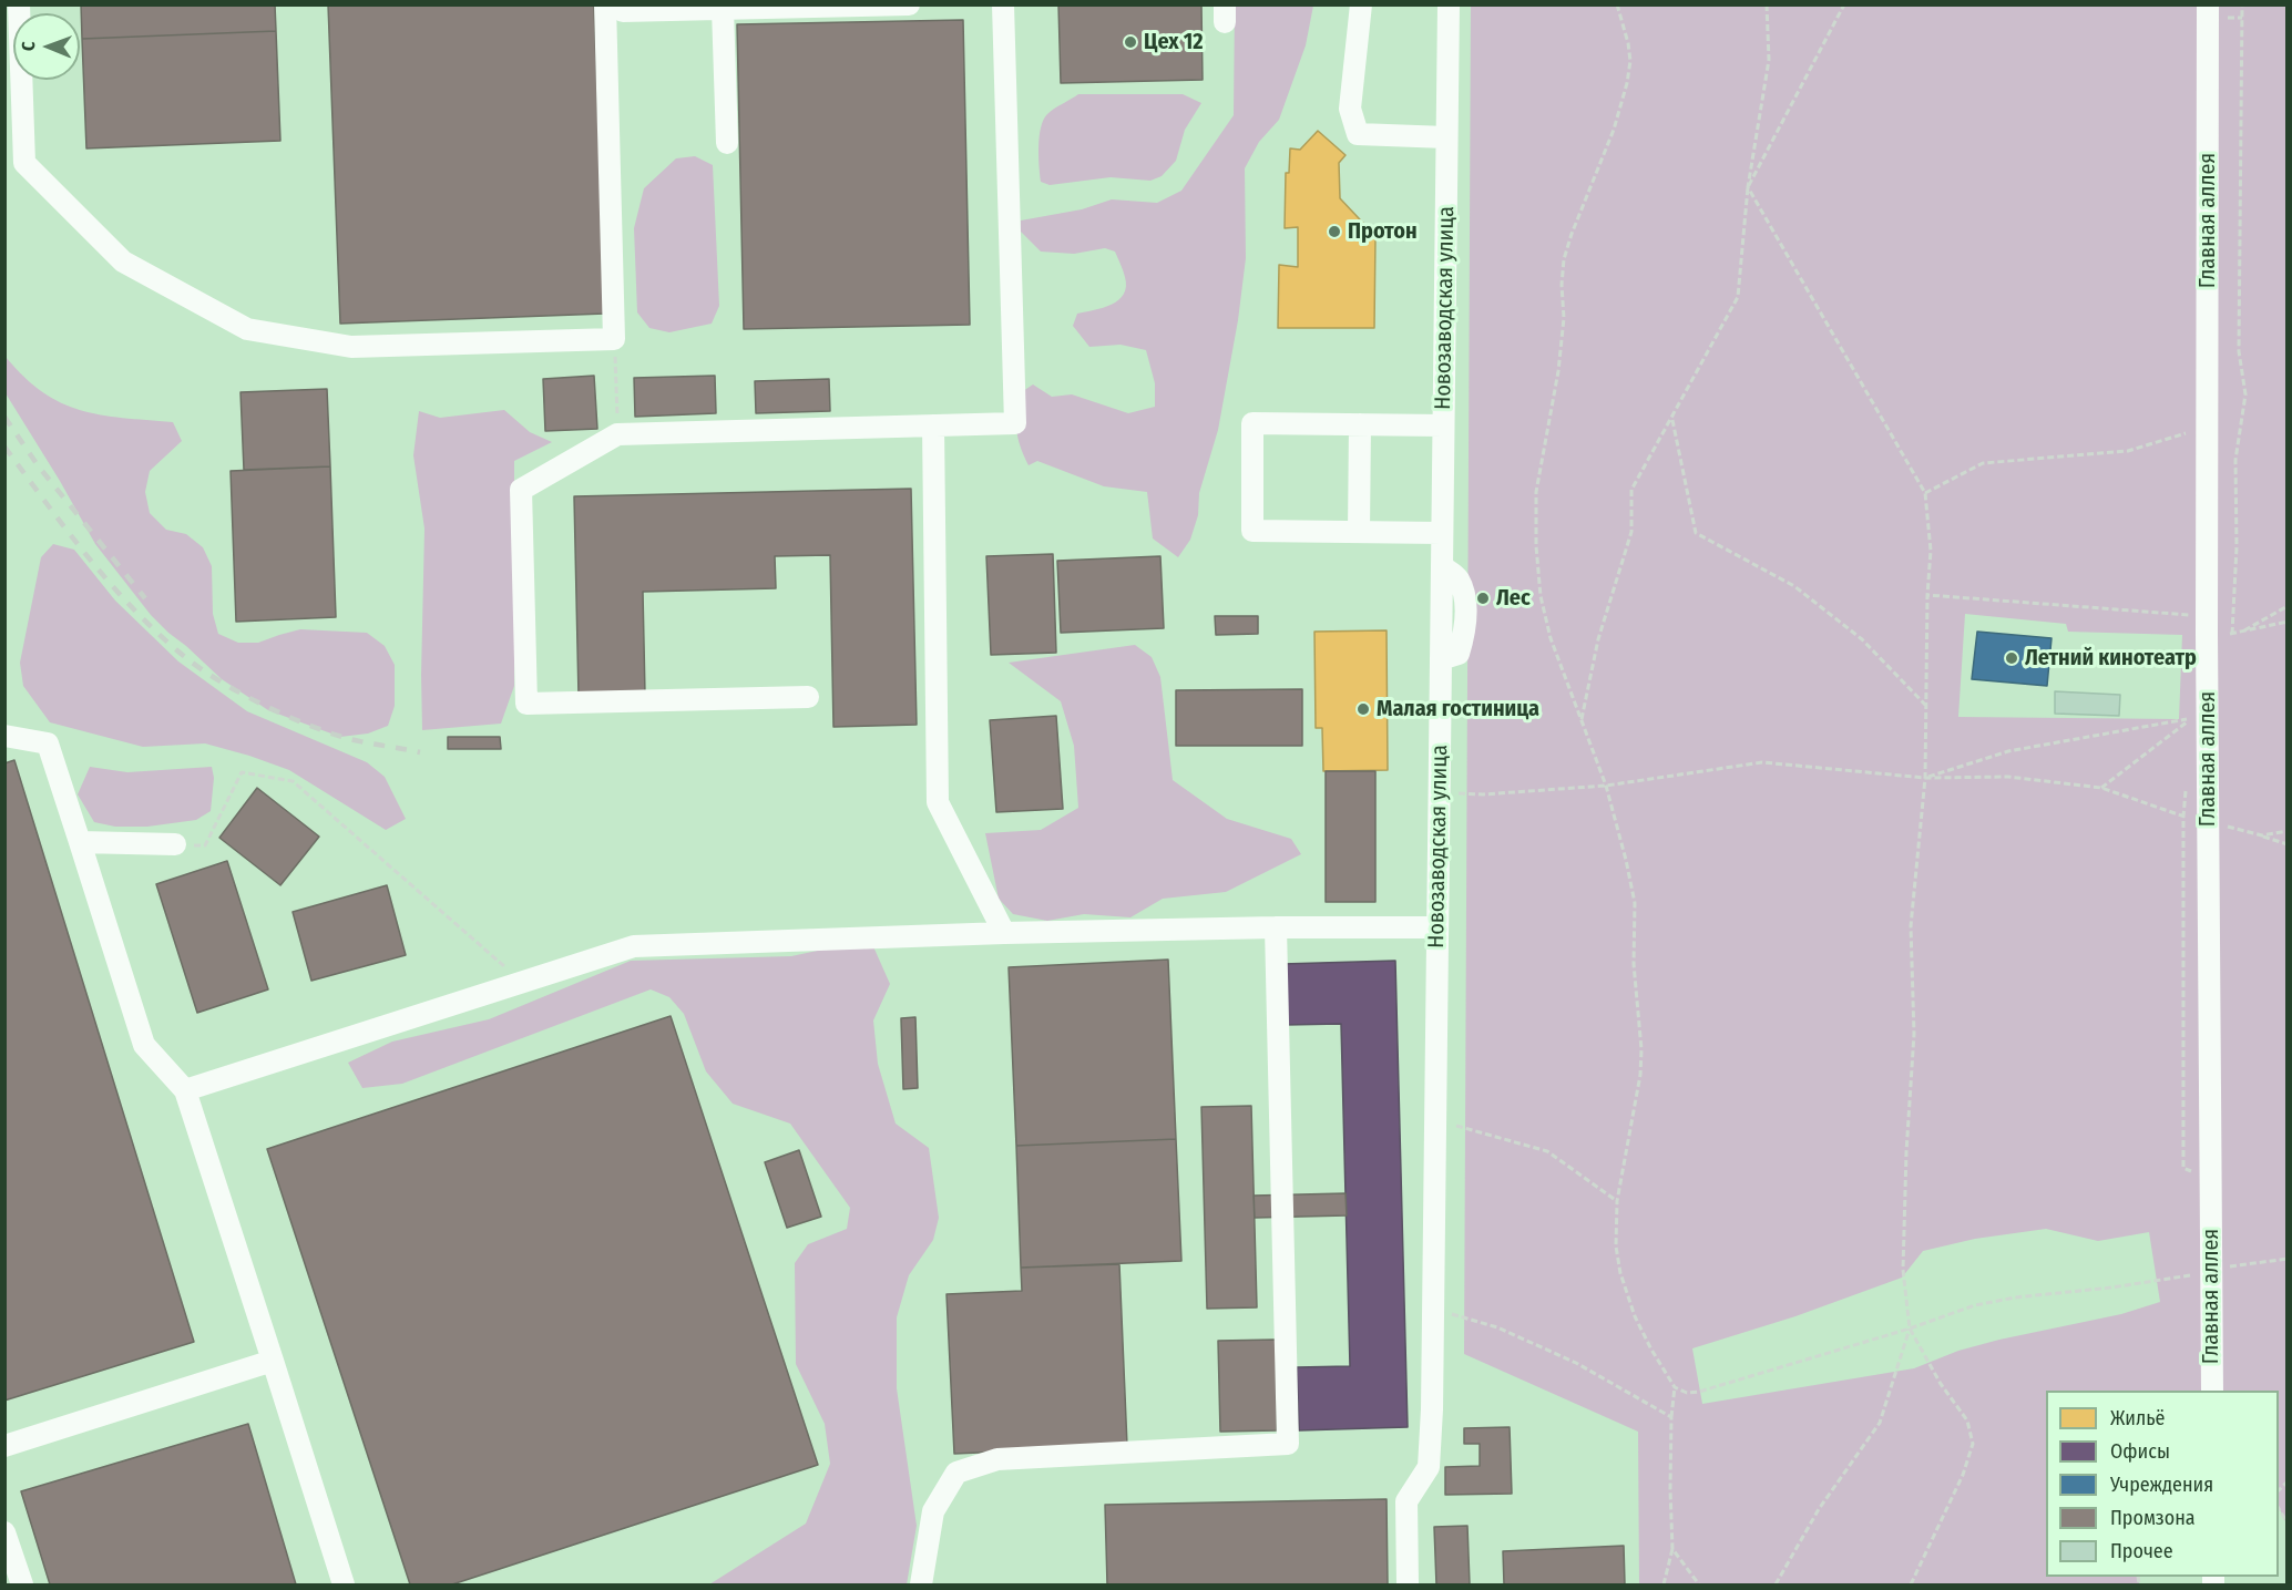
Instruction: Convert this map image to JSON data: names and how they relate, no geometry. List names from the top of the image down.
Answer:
{
  "streets": {
    "street": ["Главная аллея", "Новозаводская улица"]
  },
  "places": [
    "Цех 12",
    "Протон",
    "Лес",
    "Летний кинотеатр",
    "Малая гостиница"
  ],
  "legend": [
    "Жильё",
    "Офисы",
    "Учреждения",
    "Промзона",
    "Прочее"
  ],
  "north": "left"
}
